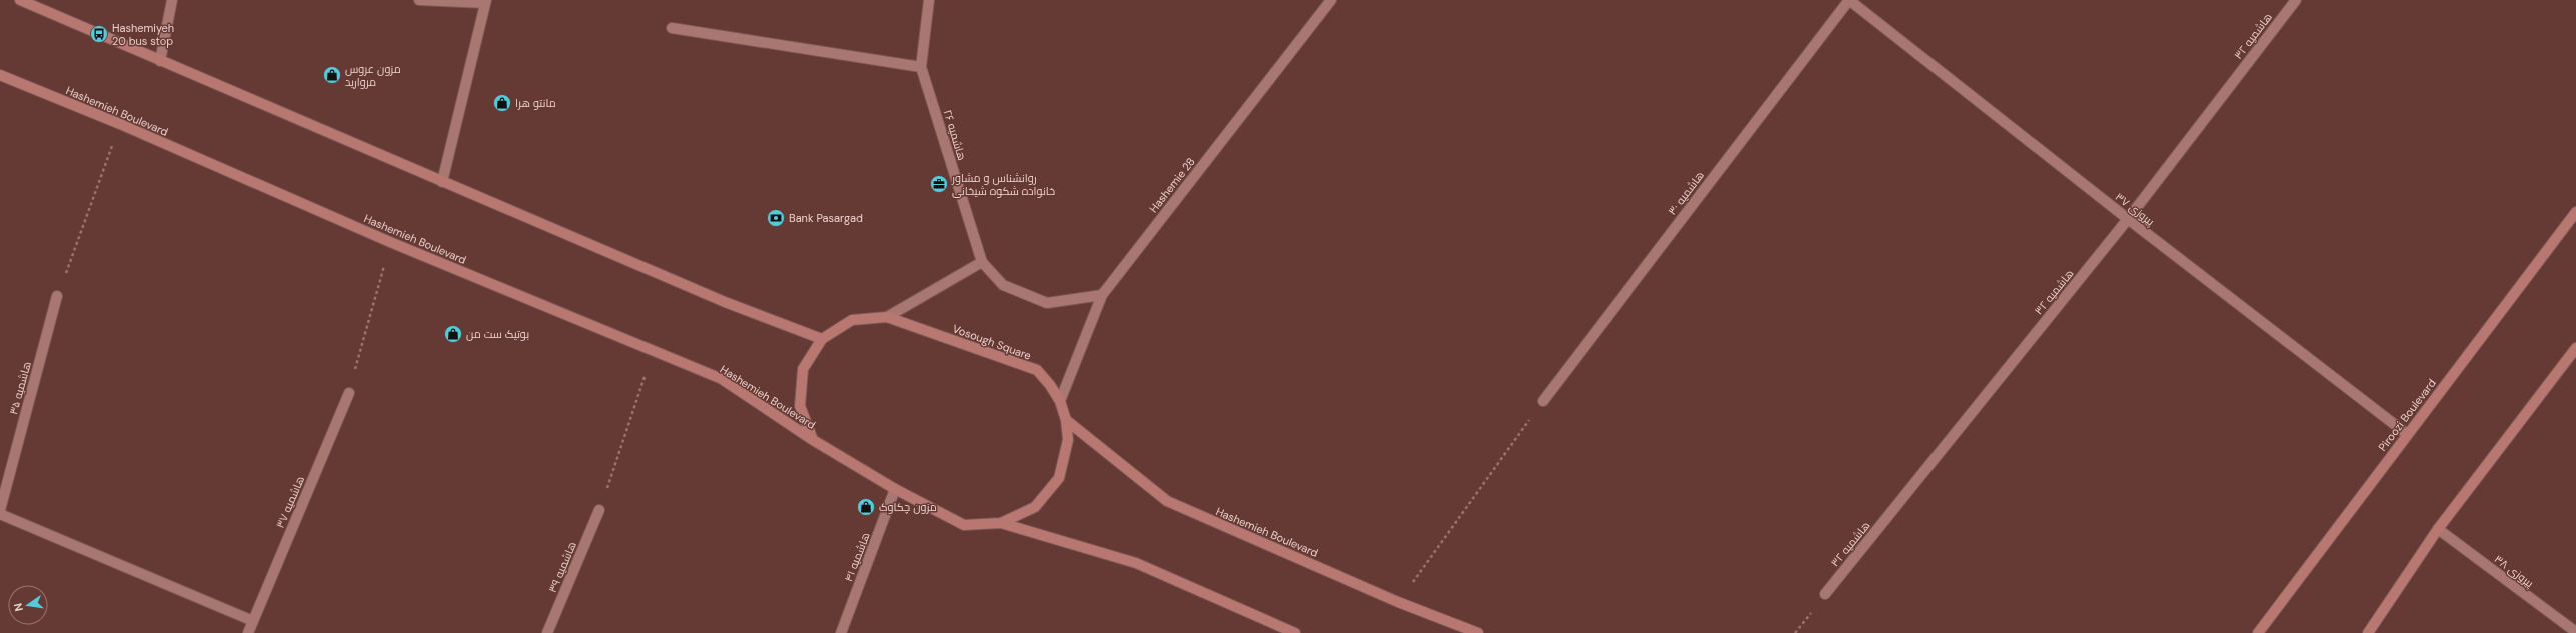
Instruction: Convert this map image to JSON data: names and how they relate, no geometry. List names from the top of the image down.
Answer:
{
  "streets": {
    "main road": ["Hashemieh Boulevard", "Vosough Square", "Piroozi Boulevard"],
    "street": [
      "هاشمیه ۳۲",
      "هاشمیه ۲۶",
      "Hashemie 28",
      "هاشمیه ۳۰",
      "پیروزی ۳۷",
      "هاشمیه ۳۵",
      "هاشمیه ۳۷",
      "هاشمیه ۴۱",
      "هاشمیه ۳۹",
      "پیروزی ۳۸"
    ]
  },
  "crossings": [
    ["هاشمیه ۳۲", "پیروزی ۳۷"],
    ["Hashemieh Boulevard", "Vosough Square"],
    ["Hashemie 28", "Vosough Square"],
    ["هاشمیه ۳۰", "پیروزی ۳۷"],
    ["پیروزی ۳۷", "Piroozi Boulevard"],
    ["Vosough Square", "هاشمیه ۴۱"]
  ],
  "places": {
    "bus stop": ["Hashemiyeh 20 bus stop"],
    "shop": [
      "مزون عروس مروارید",
      "مانتو هرا",
      "بوتیک ست من",
      "مزون چکاوک"
    ],
    "office": ["روانشناس و مشاور خانواده شکوه شیخانی"],
    "bank": ["Bank Pasargad"]
  },
  "north": "left"
}
